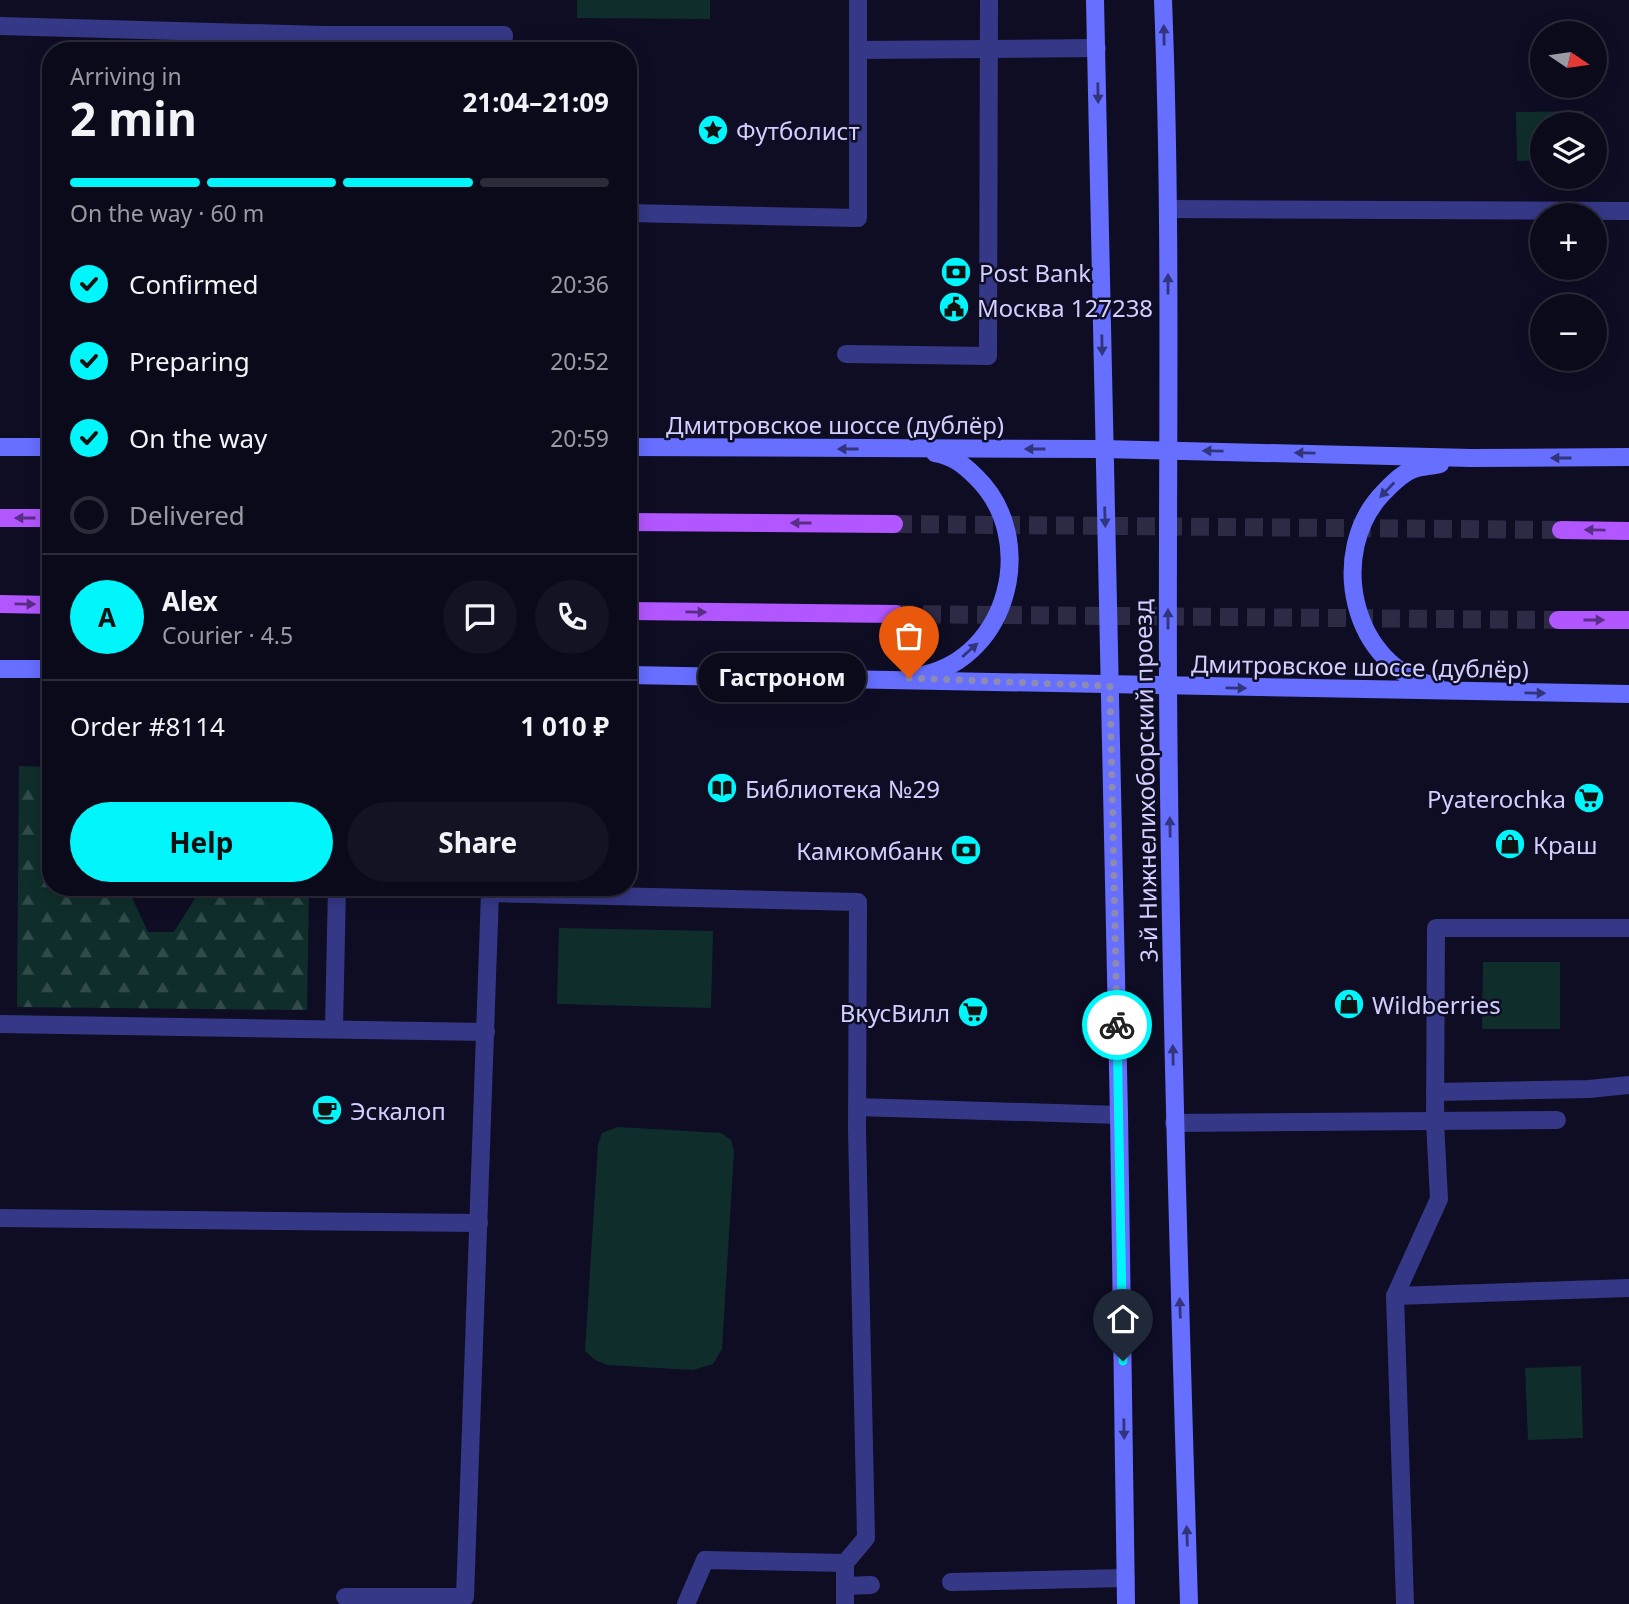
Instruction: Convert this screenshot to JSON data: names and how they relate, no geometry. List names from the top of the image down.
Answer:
{
  "streets": {
    "main road": ["Дмитровское шоссе (дублёр)", "3-й Нижнелихоборский проезд"]
  },
  "crossings": [
    ["Дмитровское шоссе (дублёр)", "3-й Нижнелихоборский проезд"]
  ],
  "places": {
    "place": ["Футболист"],
    "bank": ["Post Bank", "Камкомбанк"],
    "public building": ["Москва 127238"],
    "other": ["Гастроном"],
    "library": ["Библиотека №29"],
    "supermarket": ["Pyaterochka", "ВкусВилл"],
    "shop": ["Краш", "Wildberries"],
    "cafe": ["Эскалоп"]
  },
  "north": "right",
  "page": {
    "map_buttons": ["+", "−"],
    "heading": ["2 min", "Arriving in", "21:04–21:09"],
    "panel": [
      "Alex",
      "Courier · 4.5",
      "Order #8114",
      "1 010 ₽"
    ],
    "bar": "On the way · 60 m",
    "list": [
      ["Confirmed", "20:36"],
      ["Preparing", "20:52"],
      ["On the way", "20:59"],
      "Delivered"
    ],
    "round": "A",
    "bubble": "Гастроном",
    "buttons": ["Help", "Share"]
  }
}
